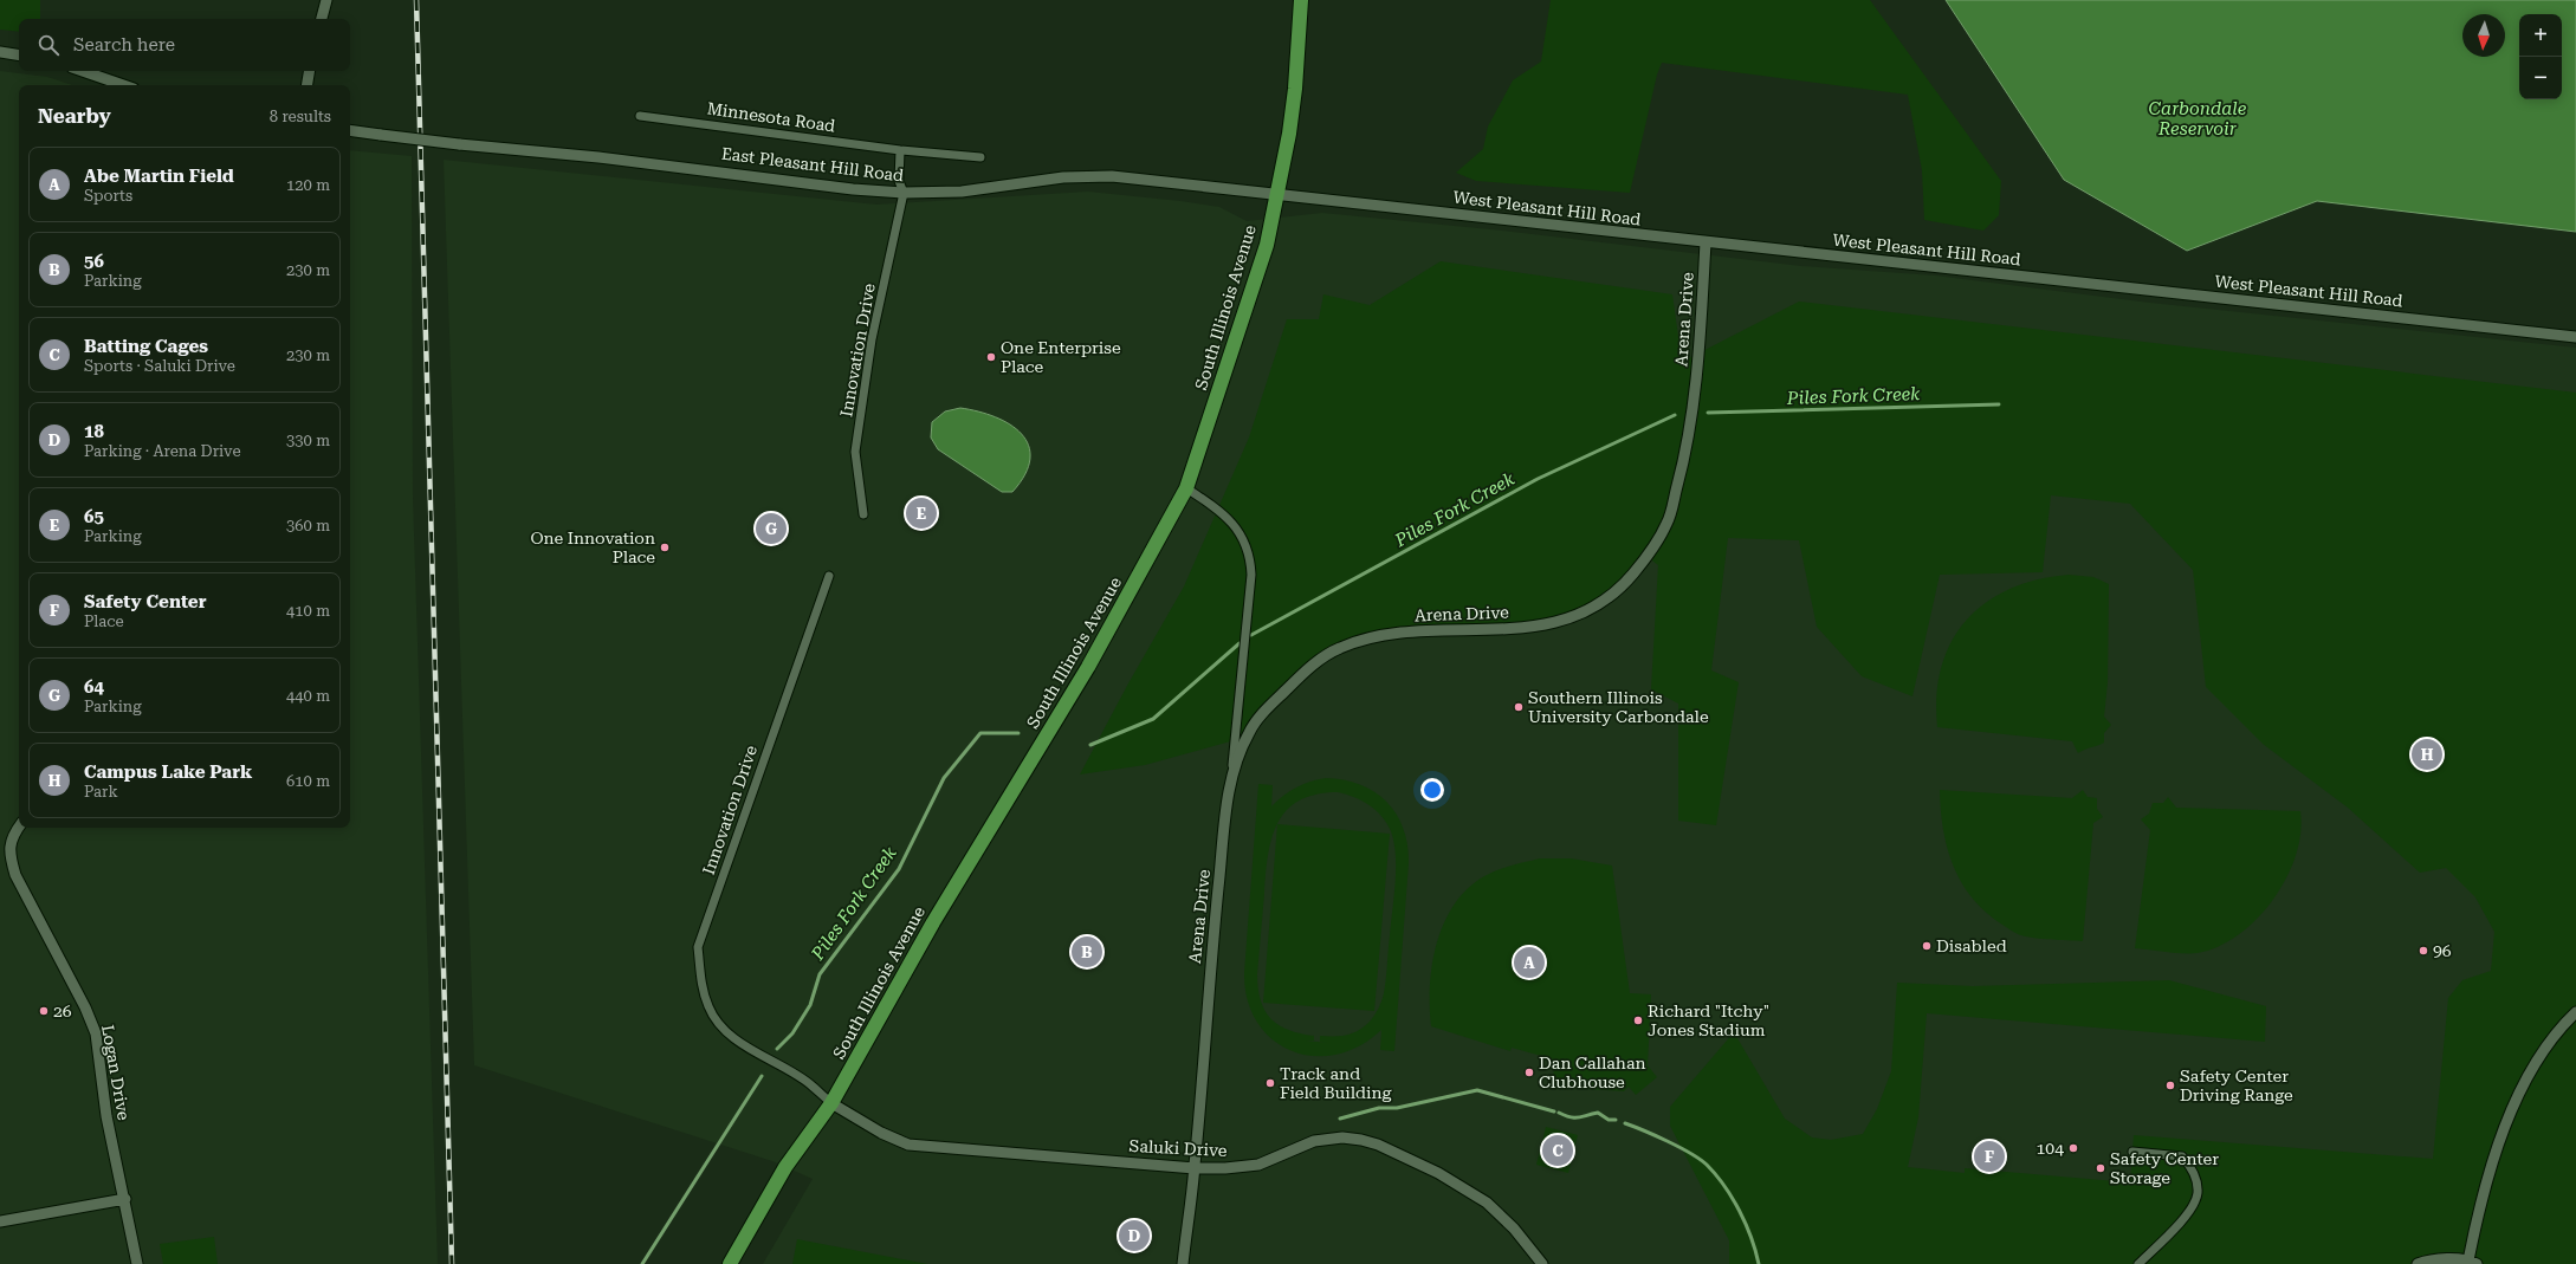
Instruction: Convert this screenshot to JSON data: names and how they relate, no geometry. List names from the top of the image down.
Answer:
{
  "streets": {
    "highway": ["South Illinois Avenue"],
    "street": [
      "Minnesota Road",
      "East Pleasant Hill Road",
      "West Pleasant Hill Road",
      "Arena Drive",
      "Innovation Drive",
      "Logan Drive",
      "Saluki Drive"
    ]
  },
  "crossings": [
    ["East Pleasant Hill Road", "West Pleasant Hill Road"],
    ["East Pleasant Hill Road", "South Illinois Avenue"],
    ["East Pleasant Hill Road", "Innovation Drive"],
    ["West Pleasant Hill Road", "South Illinois Avenue"],
    ["West Pleasant Hill Road", "Arena Drive"],
    ["South Illinois Avenue", "Innovation Drive"],
    ["South Illinois Avenue", "Saluki Drive"],
    ["Arena Drive", "Saluki Drive"],
    ["Innovation Drive", "Saluki Drive"]
  ],
  "water": ["Carbondale Reservoir", "Piles Fork Creek"],
  "places": [
    "One Enterprise Place",
    "One Innovation Place",
    "Southern Illinois University Carbondale",
    "Disabled",
    "96",
    "26",
    "Richard \"Itchy\" Jones Stadium",
    "Dan Callahan Clubhouse",
    "Track and Field Building",
    "Safety Center Driving Range",
    "104",
    "Safety Center Storage"
  ],
  "north": "bottom",
  "page": {
    "map_buttons": ["+", "−"],
    "search": "Search here",
    "heading": ["Nearby", "8 results"],
    "list": [
      {
        "mark": "A",
        "name": "Abe Martin Field",
        "note": "Sports",
        "value": "120 m"
      },
      {
        "mark": "B",
        "name": "56",
        "note": "Parking",
        "value": "230 m"
      },
      {
        "mark": "C",
        "name": "Batting Cages",
        "note": "Sports · Saluki Drive",
        "value": "230 m"
      },
      {
        "mark": "D",
        "name": "18",
        "note": "Parking · Arena Drive",
        "value": "330 m"
      },
      {
        "mark": "E",
        "name": "65",
        "note": "Parking",
        "value": "360 m"
      },
      {
        "mark": "F",
        "name": "Safety Center",
        "note": "Place",
        "value": "410 m"
      },
      {
        "mark": "G",
        "name": "64",
        "note": "Parking",
        "value": "440 m"
      },
      {
        "mark": "H",
        "name": "Campus Lake Park",
        "note": "Park",
        "value": "610 m"
      }
    ],
    "pins": [
      "E",
      "G",
      "H",
      "B",
      "A",
      "C",
      "F",
      "D"
    ]
  }
}
